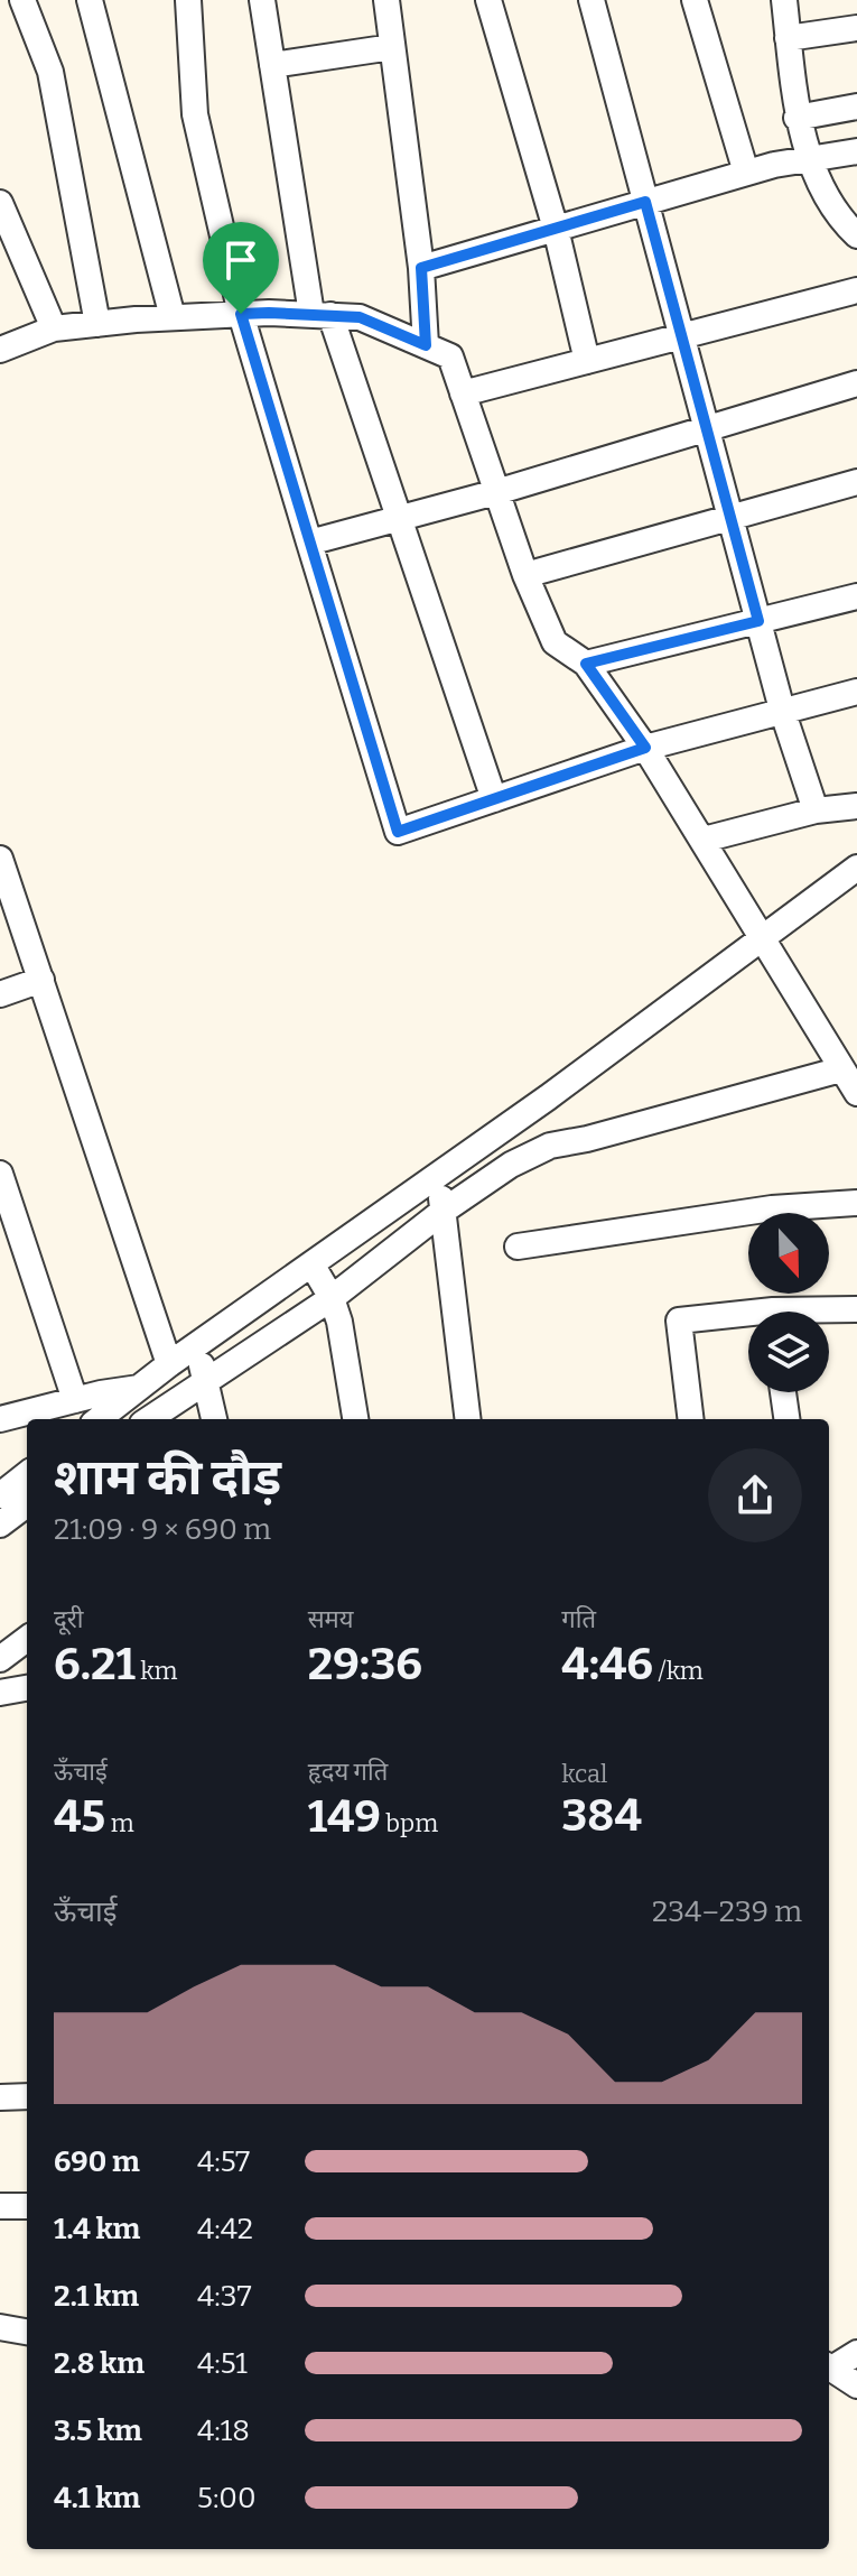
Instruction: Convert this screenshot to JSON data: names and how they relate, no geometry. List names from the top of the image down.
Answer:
{
  "north": "bottom",
  "page": {
    "heading": ["शाम की दौड़", "21:09 · 9 × 690 m"],
    "stats": [
      ["दूरी", "6.21 km"],
      ["समय", "29:36"],
      ["गति", "4:46 /km"],
      ["ऊँचाई", "45 m"],
      ["हृदय गति", "149 bpm"],
      ["kcal", "384"]
    ],
    "chart": ["ऊँचाई", "234–239 m"],
    "list": [
      {
        "name": "690 m",
        "note": "4:57"
      },
      {
        "name": "1.4 km",
        "note": "4:42"
      },
      {
        "name": "2.1 km",
        "note": "4:37"
      },
      {
        "name": "2.8 km",
        "note": "4:51"
      },
      {
        "name": "3.5 km",
        "note": "4:18"
      },
      {
        "name": "4.1 km",
        "note": "5:00"
      }
    ]
  }
}
